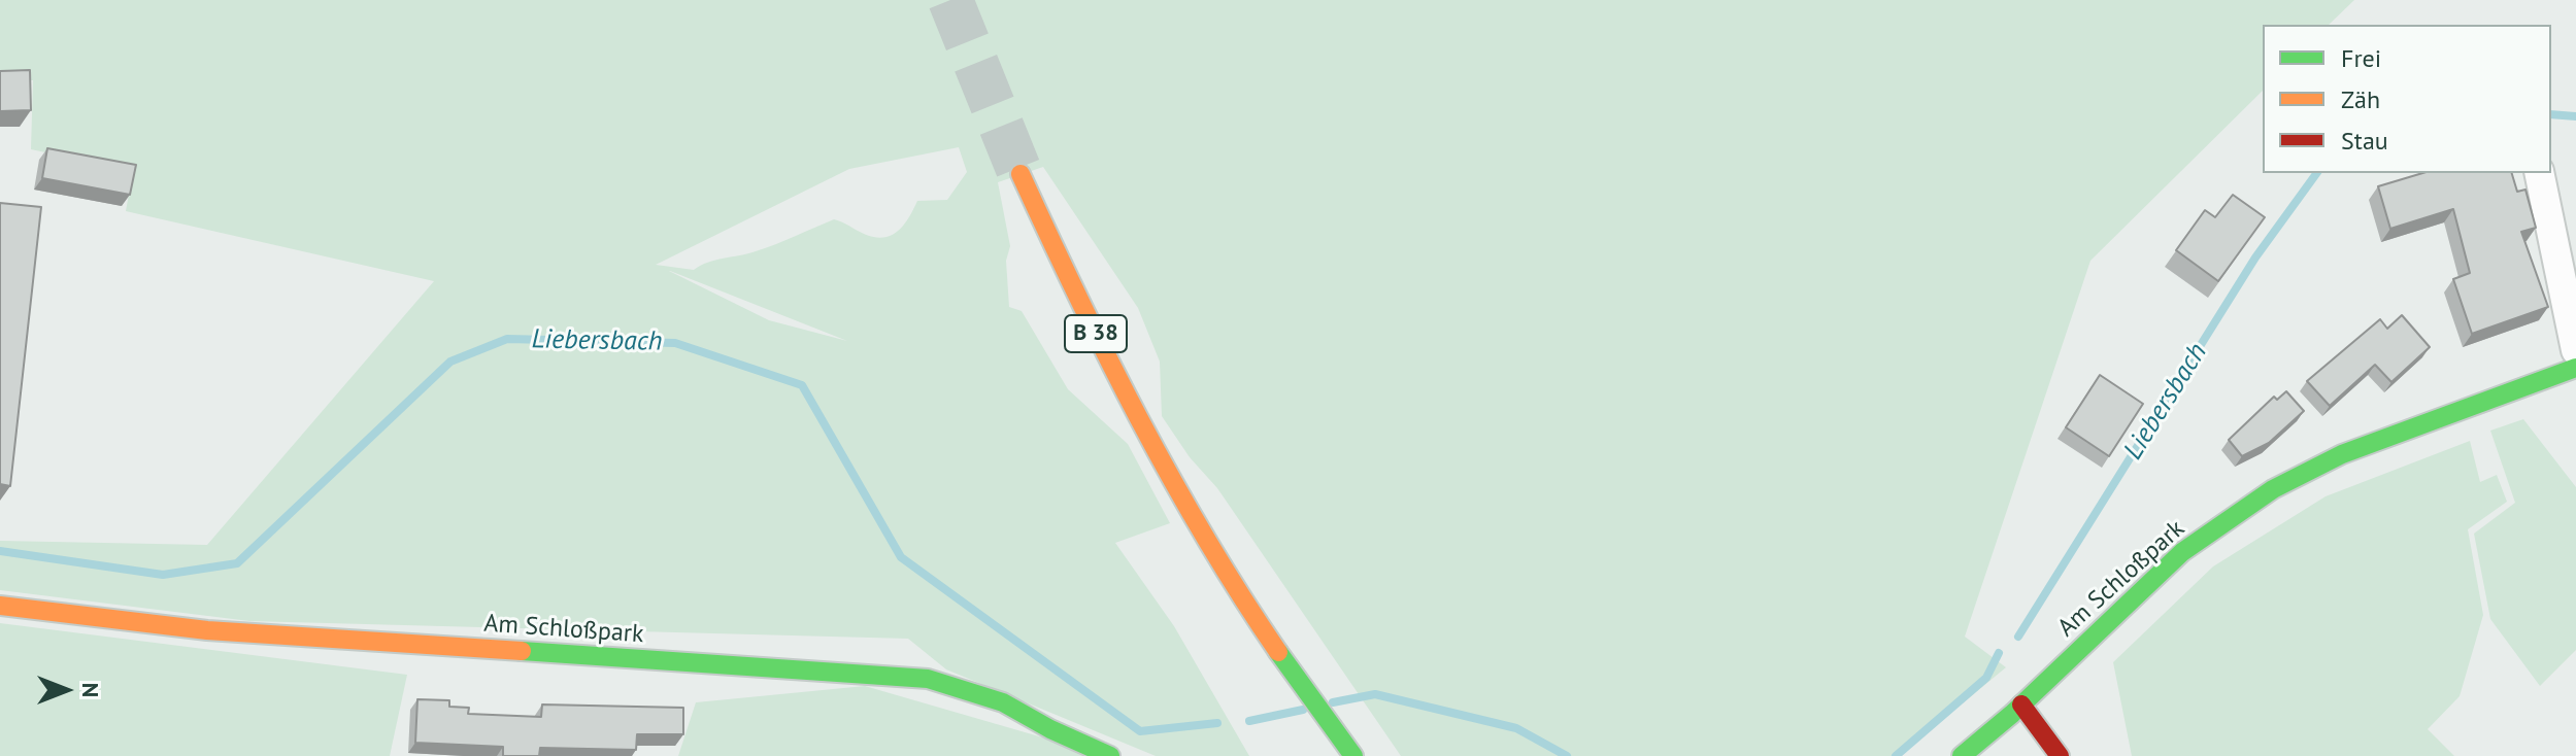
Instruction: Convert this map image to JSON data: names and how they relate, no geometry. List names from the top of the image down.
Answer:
{
  "streets": {
    "street": ["B 38", "Am Schloßpark"]
  },
  "water": ["Liebersbach"],
  "legend": ["Frei", "Zäh", "Stau"],
  "north": "right"
}
